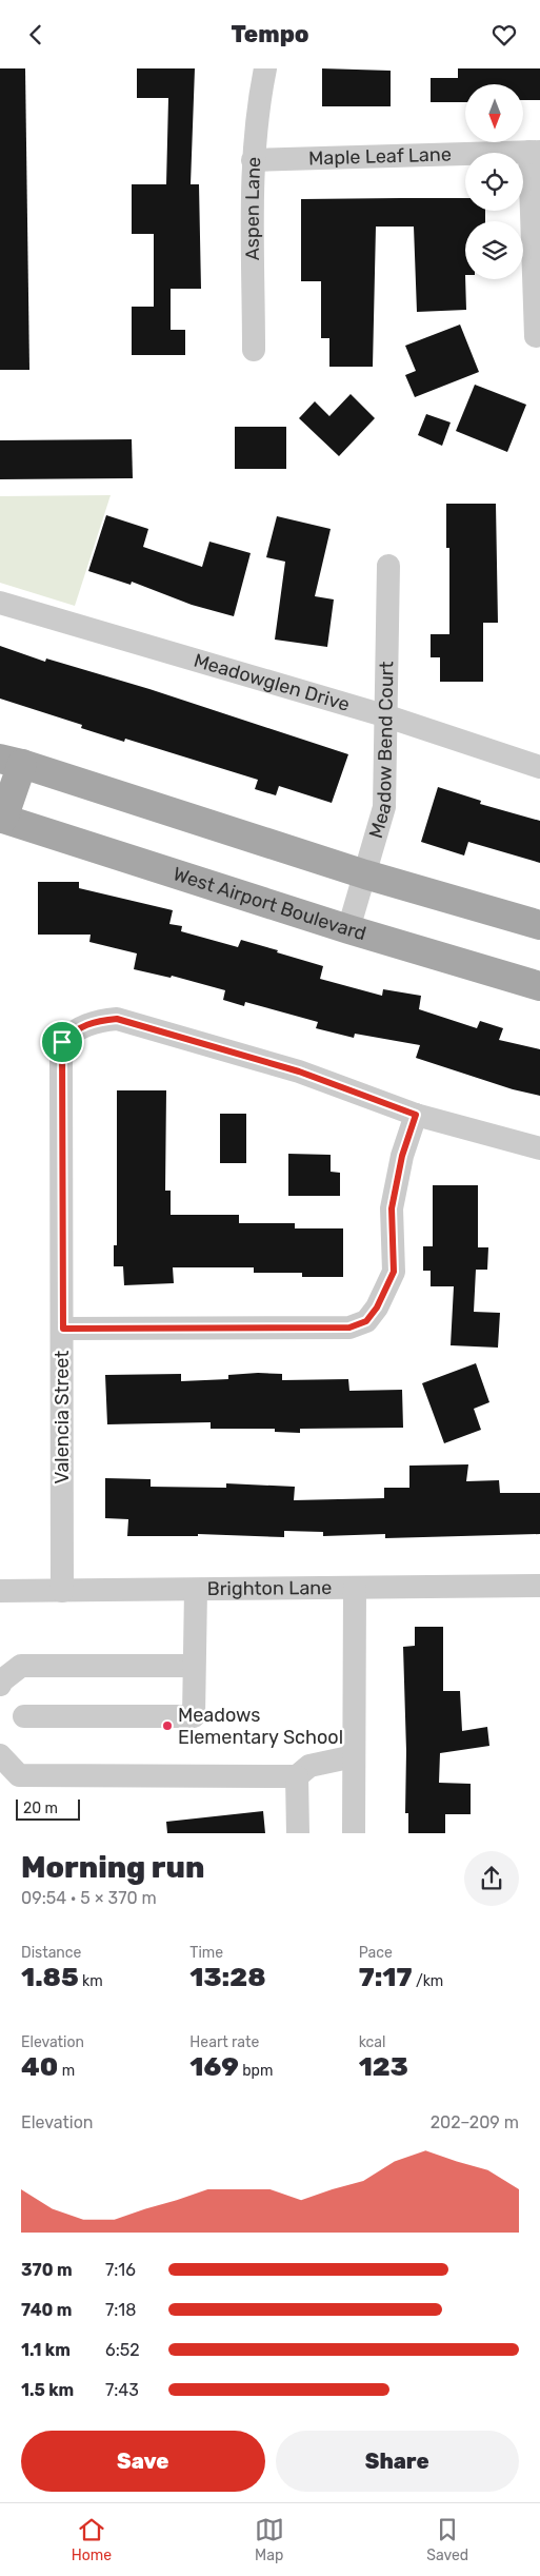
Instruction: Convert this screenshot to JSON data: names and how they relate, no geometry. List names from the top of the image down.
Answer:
{
  "streets": {
    "main road": ["West Airport Boulevard"],
    "street": [
      "Maple Leaf Lane",
      "Aspen Lane",
      "Meadowglen Drive",
      "Meadow Bend Court",
      "Valencia Street",
      "Brighton Lane"
    ]
  },
  "crossings": [
    ["Maple Leaf Lane", "Aspen Lane"],
    ["Meadowglen Drive", "Meadow Bend Court"],
    ["Meadow Bend Court", "West Airport Boulevard"],
    ["Valencia Street", "Brighton Lane"]
  ],
  "places": ["Meadows Elementary School"],
  "scale_bar": "20 m",
  "north": "bottom",
  "page": {
    "header": "Tempo",
    "scale": "20 m",
    "heading": ["Morning run", "09:54 · 5 × 370 m"],
    "stats": [
      ["Distance", "1.85 km"],
      ["Time", "13:28"],
      ["Pace", "7:17 /km"],
      ["Elevation", "40 m"],
      ["Heart rate", "169 bpm"],
      ["kcal", "123"]
    ],
    "chart": ["Elevation", "202–209 m"],
    "list": [
      {
        "name": "370 m",
        "note": "7:16"
      },
      {
        "name": "740 m",
        "note": "7:18"
      },
      {
        "name": "1.1 km",
        "note": "6:52"
      },
      {
        "name": "1.5 km",
        "note": "7:43"
      }
    ],
    "buttons": ["Save", "Share"],
    "tabs": ["Home", "Map", "Saved"]
  }
}
